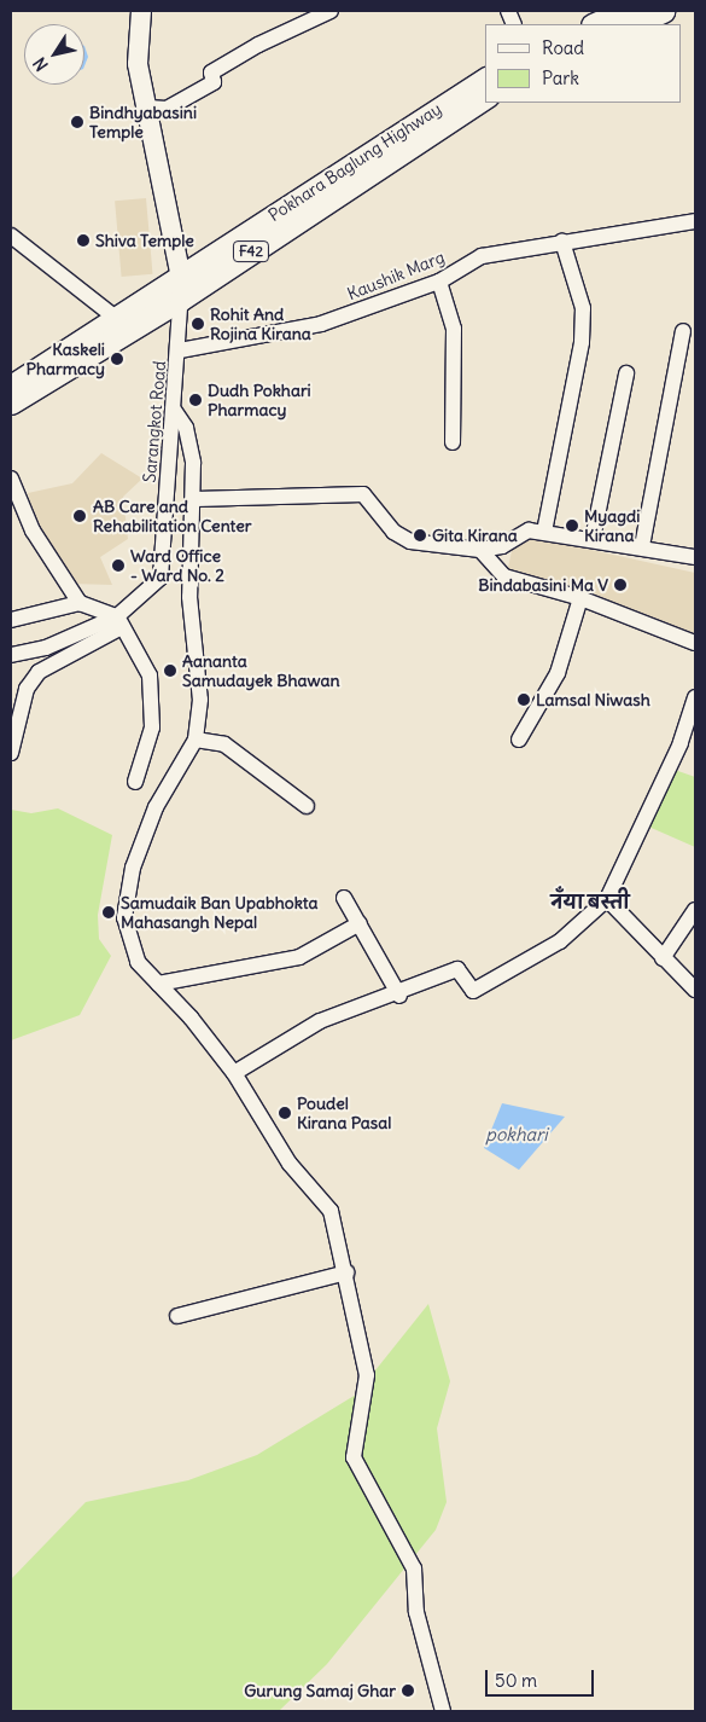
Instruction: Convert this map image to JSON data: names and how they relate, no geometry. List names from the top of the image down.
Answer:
{
  "streets": {
    "highway": ["Pokhara Baglung Highway", "F42"],
    "street": ["Kaushik Marg", "Sarangkot Road"]
  },
  "crossings": [
    ["Pokhara Baglung Highway", "Sarangkot Road"],
    ["Kaushik Marg", "Sarangkot Road"]
  ],
  "districts": ["नँया बस्ती"],
  "water": ["pokhari"],
  "places": [
    "Bindhyabasini Temple",
    "Shiva Temple",
    "Rohit And Rojina Kirana",
    "Kaskeli Pharmacy",
    "Dudh Pokhari Pharmacy",
    "AB Care and Rehabilitation Center",
    "Myagdi Kirana",
    "Gita Kirana",
    "Ward Office - Ward No. 2",
    "Bindabasini Ma V",
    "Aananta Samudayek Bhawan",
    "Lamsal Niwash",
    "Samudaik Ban Upabhokta Mahasangh Nepal",
    "Poudel Kirana Pasal",
    "Gurung Samaj Ghar"
  ],
  "legend": ["Road", "Park"],
  "scale_bar": "50 m",
  "north": "bottom left"
}
